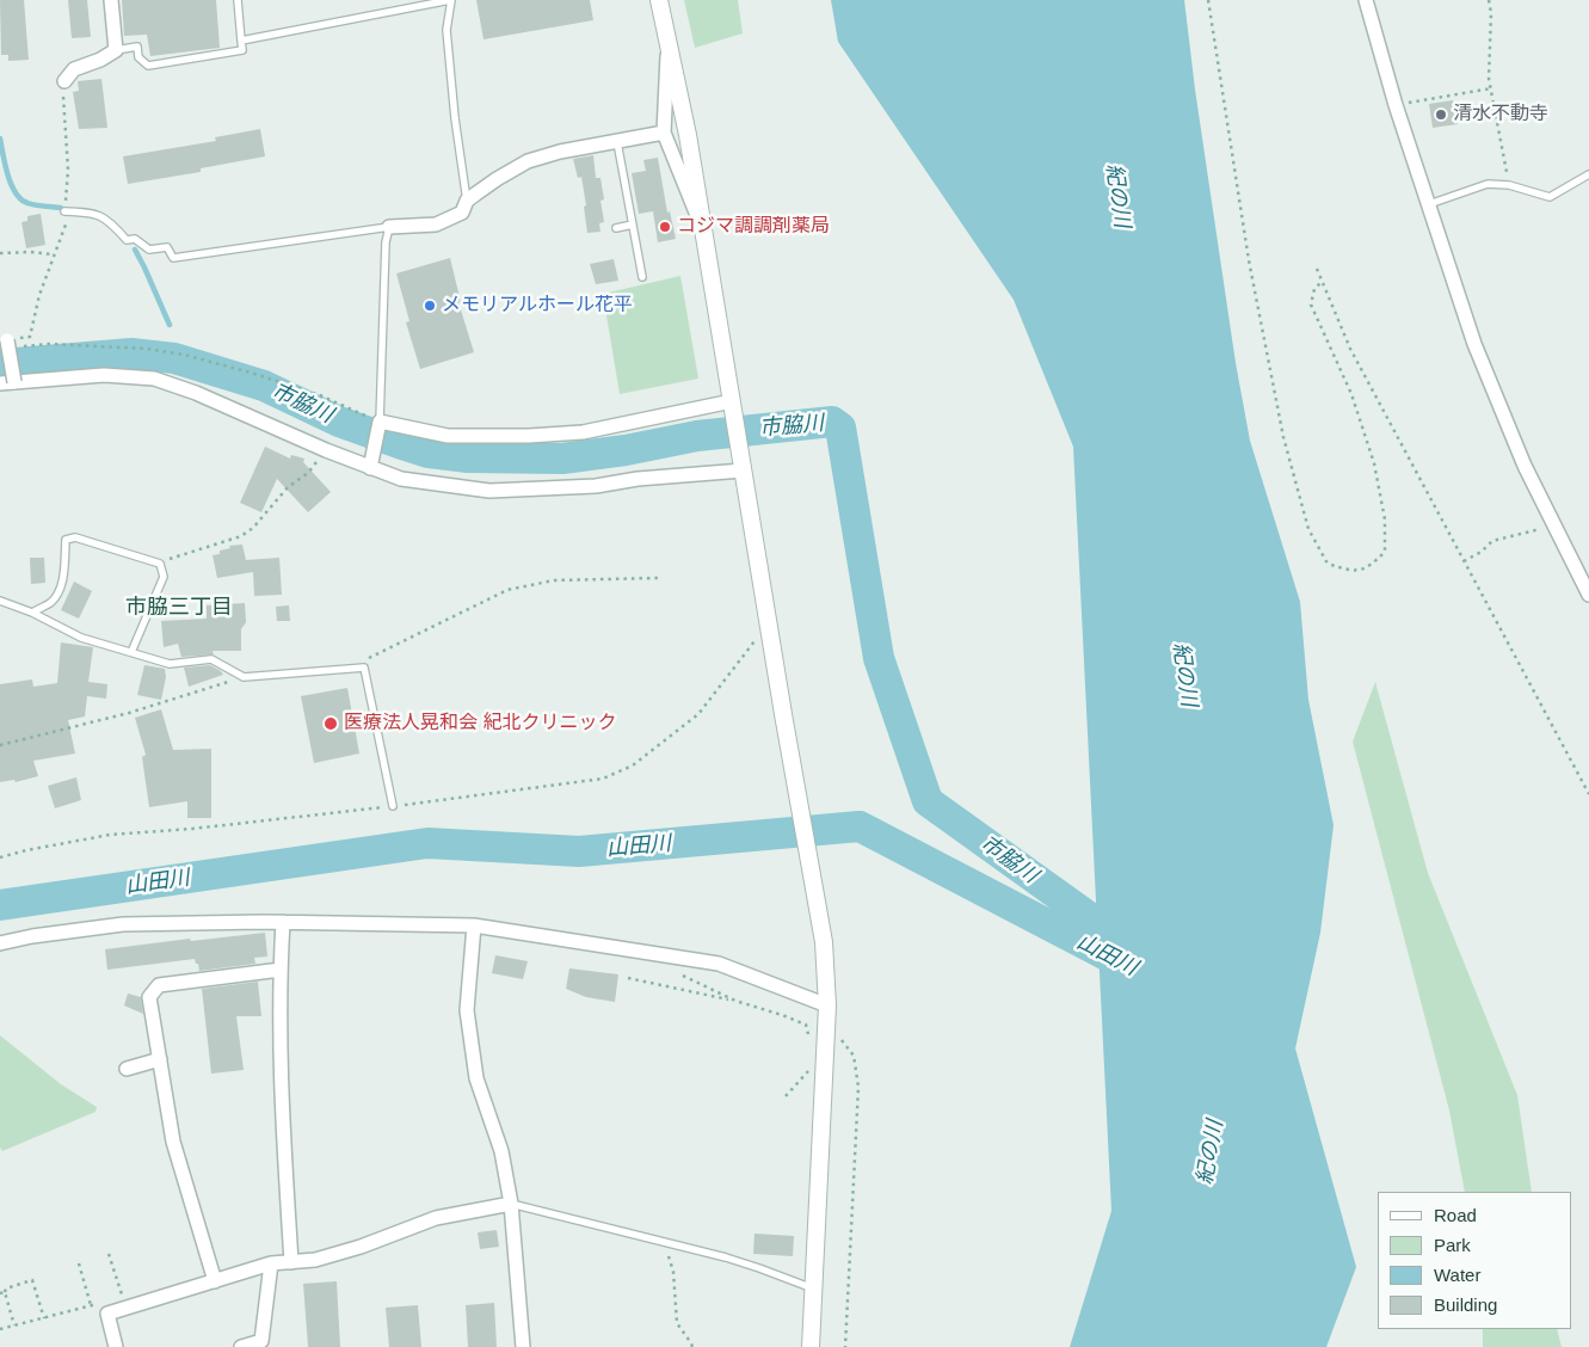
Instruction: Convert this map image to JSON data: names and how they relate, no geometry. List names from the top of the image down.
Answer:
{
  "districts": ["市脇三丁目"],
  "water": ["紀の川", "市脇川", "山田川"],
  "places": [
    "清水不動寺",
    "コジマ調調剤薬局",
    "メモリアルホール花平",
    "医療法人晃和会 紀北クリニック"
  ],
  "legend": [
    "Road",
    "Park",
    "Water",
    "Building"
  ]
}
